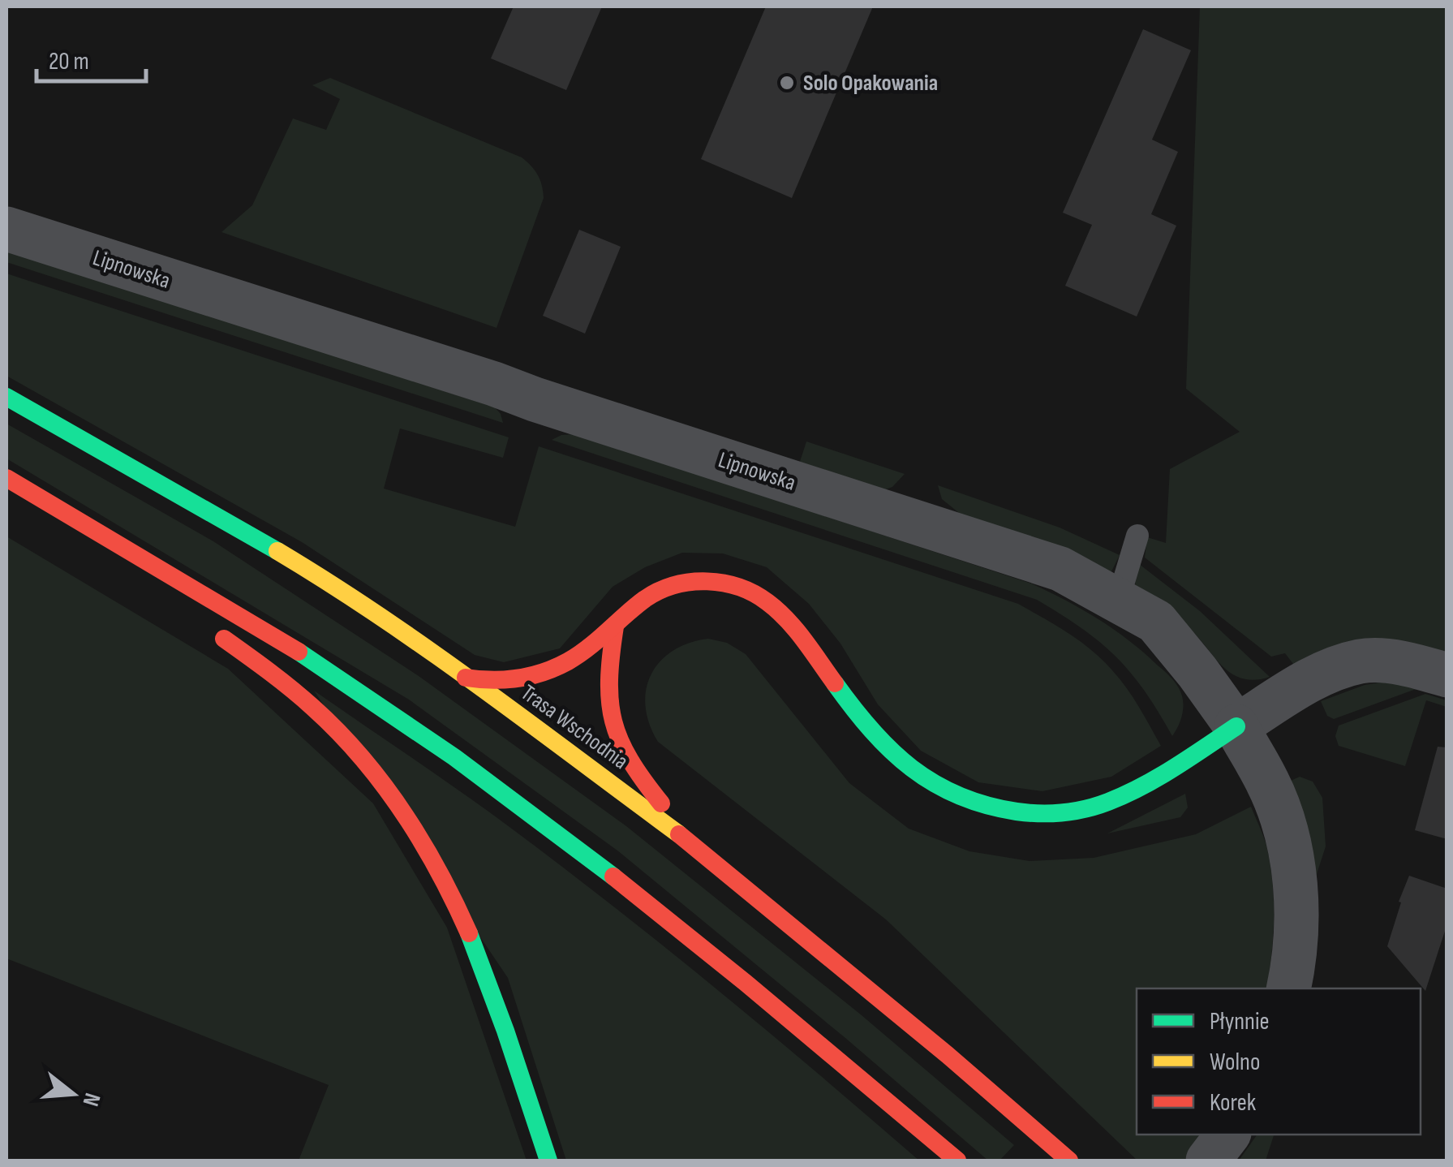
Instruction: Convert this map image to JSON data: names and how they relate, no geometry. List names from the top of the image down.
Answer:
{
  "streets": {
    "main road": ["Trasa Wschodnia"],
    "street": ["Lipnowska"]
  },
  "places": ["Solo Opakowania"],
  "legend": ["Płynnie", "Wolno", "Korek"],
  "scale_bar": "20 m",
  "north": "right"
}
